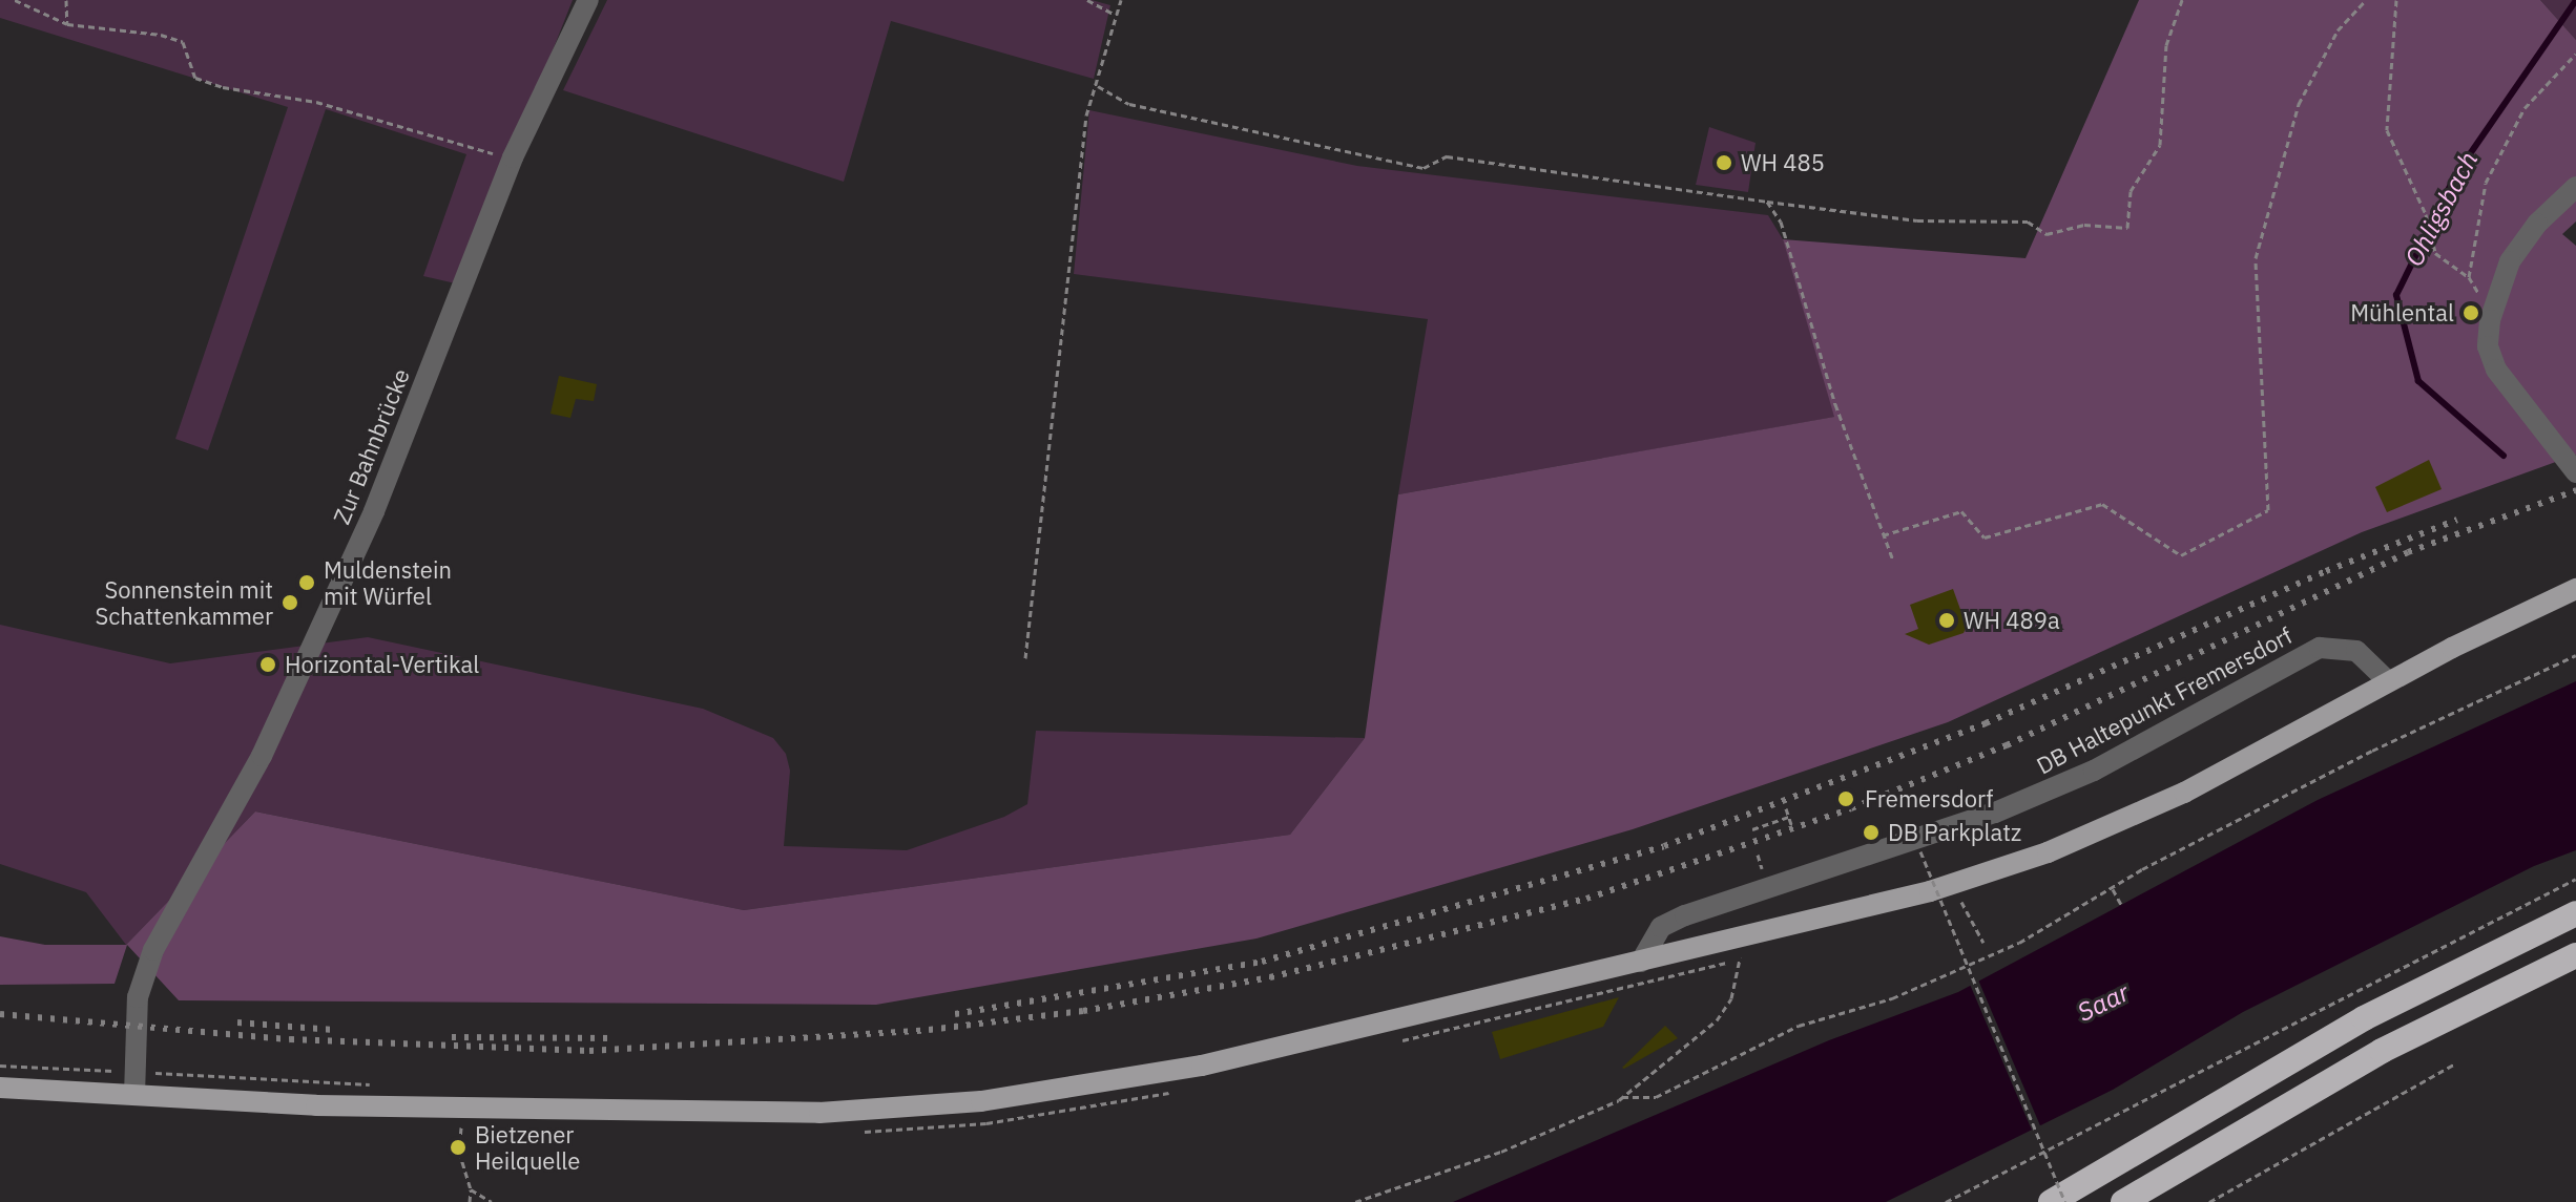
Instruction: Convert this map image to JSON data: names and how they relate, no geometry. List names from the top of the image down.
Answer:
{
  "streets": {
    "street": ["Zur Bahnbrücke", "DB Haltepunkt Fremersdorf"]
  },
  "water": ["Ohligsbach", "Saar"],
  "places": [
    "WH 485",
    "Mühlental",
    "Muldenstein mit Würfel",
    "Sonnenstein mit Schattenkammer",
    "WH 489a",
    "Horizontal-Vertikal",
    "Fremersdorf",
    "DB Parkplatz",
    "Bietzener Heilquelle"
  ]
}
